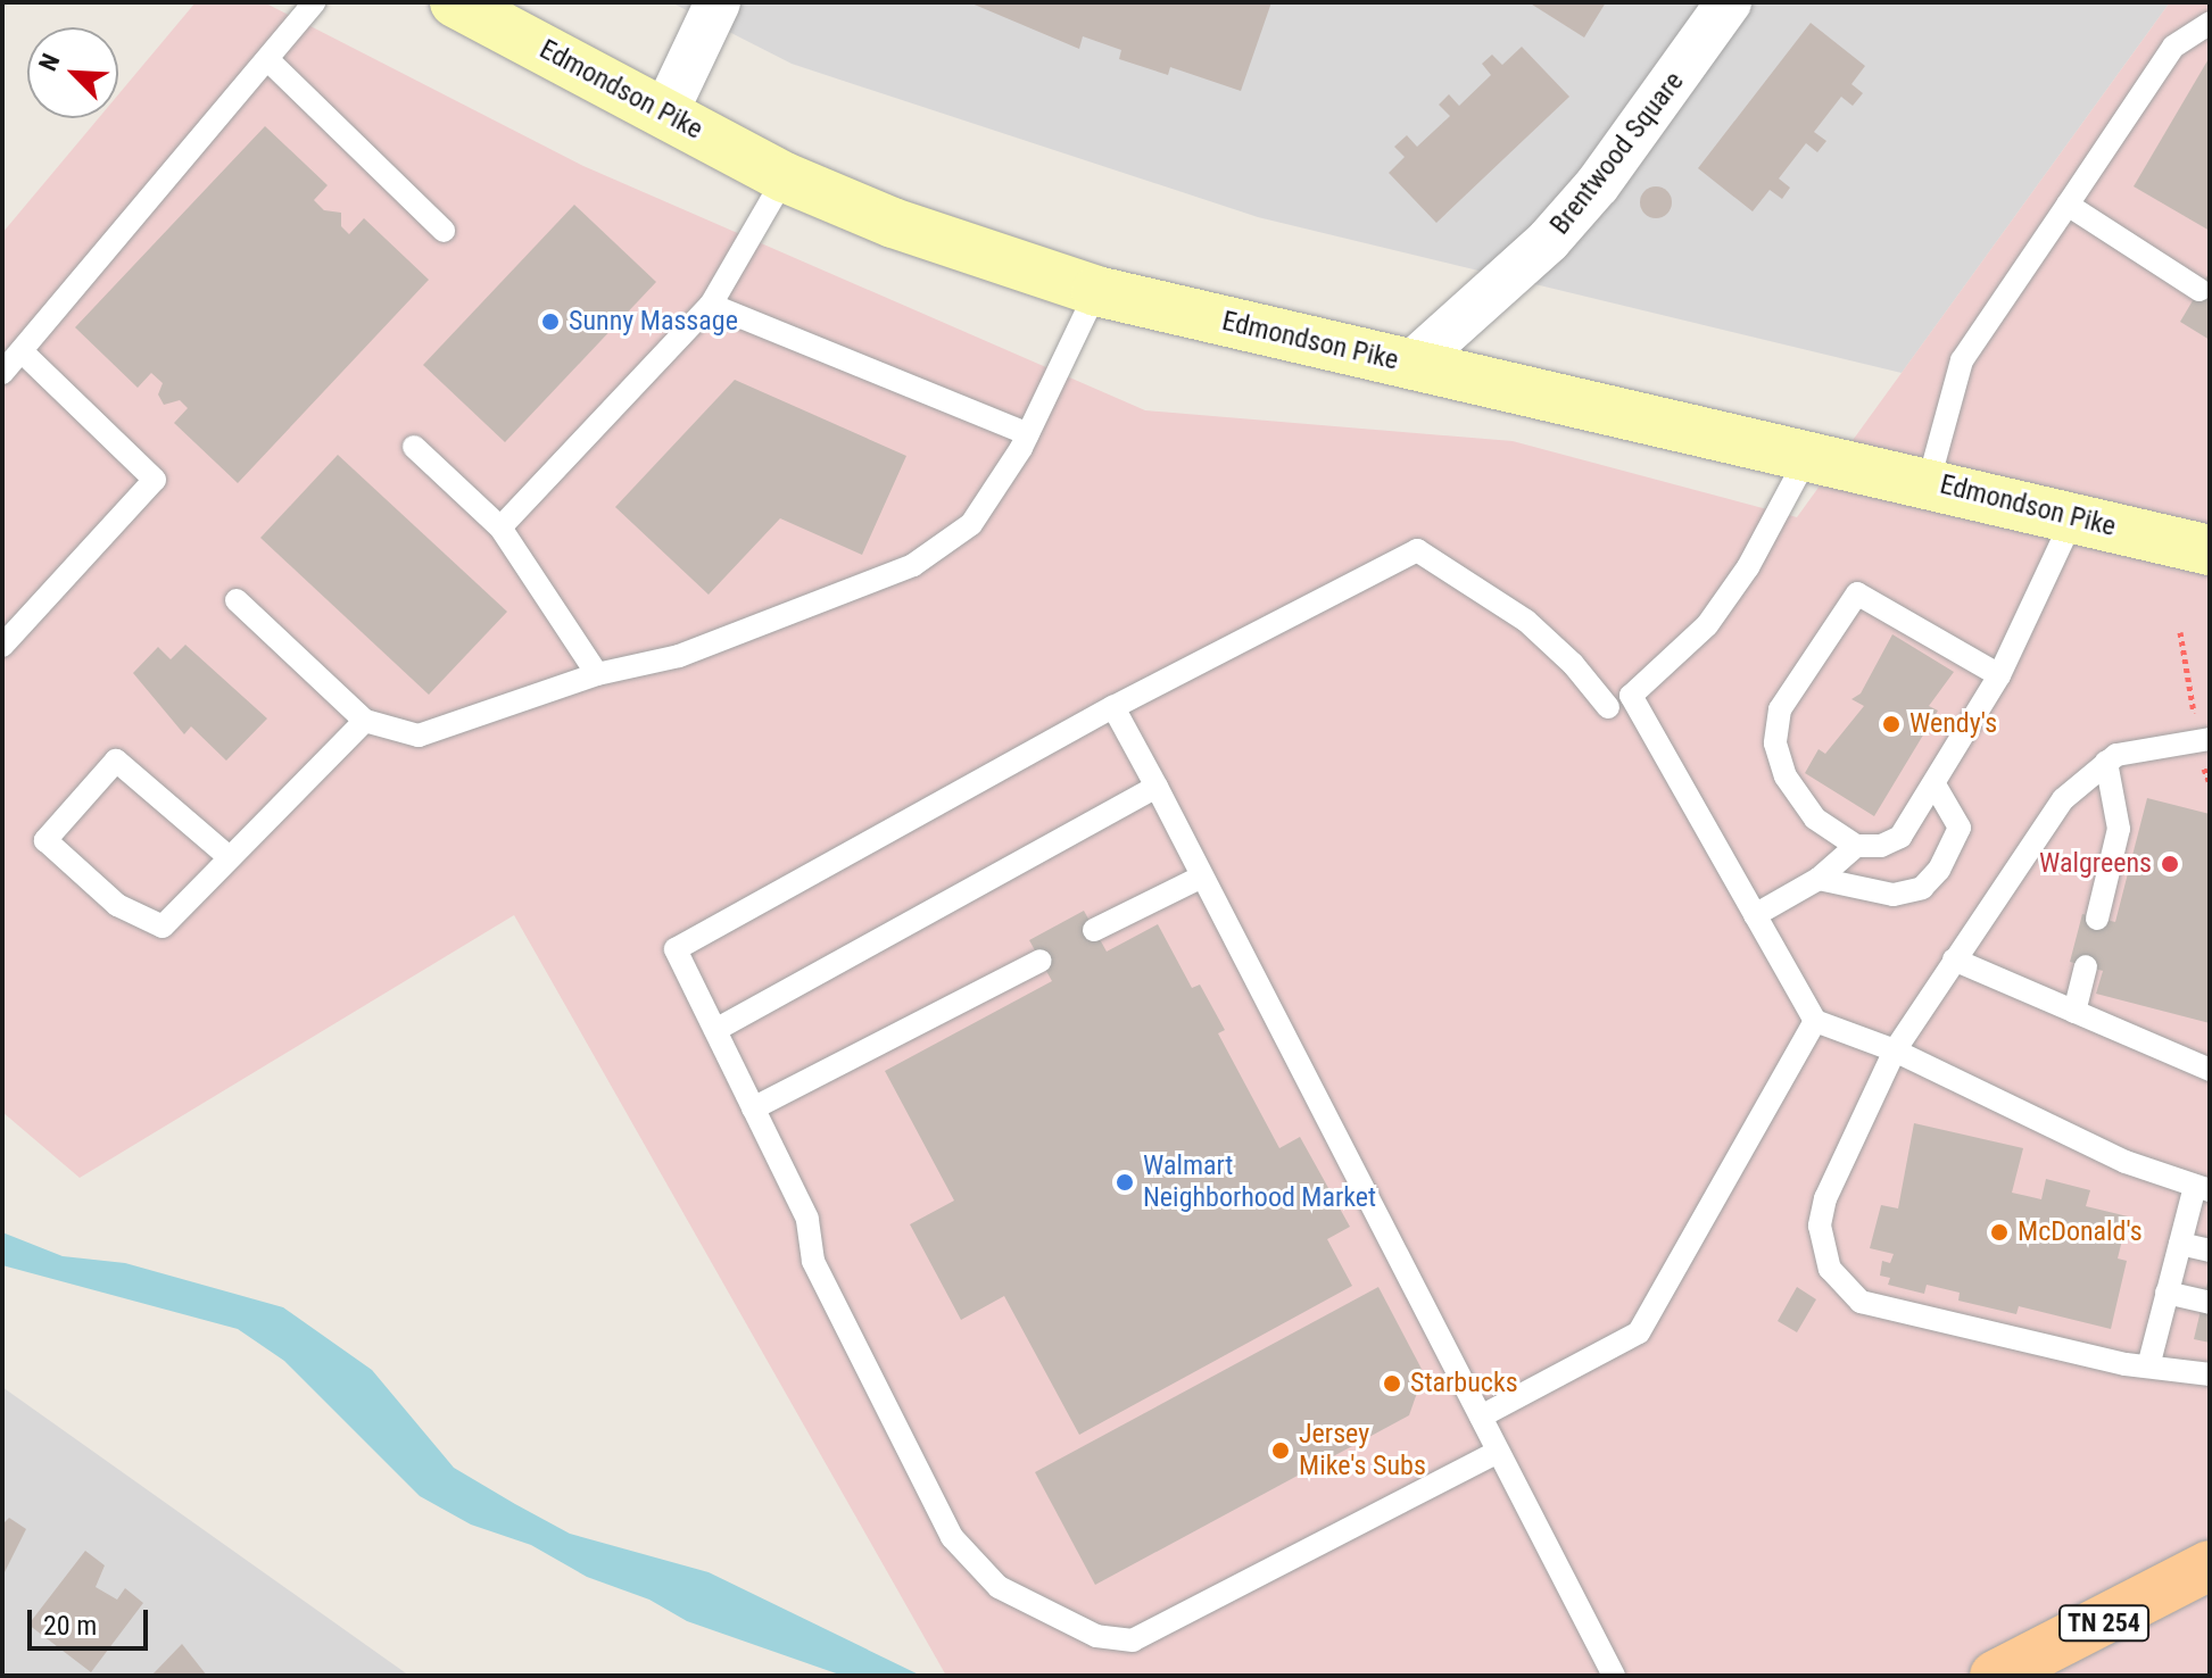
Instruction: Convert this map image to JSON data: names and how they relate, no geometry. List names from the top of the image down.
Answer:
{
  "streets": {
    "main road": ["Edmondson Pike", "TN 254"],
    "street": ["Brentwood Square"]
  },
  "crossings": [
    ["Edmondson Pike", "Brentwood Square"]
  ],
  "places": [
    "Sunny Massage",
    "Wendy's",
    "Walgreens",
    "Walmart Neighborhood Market",
    "McDonald's",
    "Starbucks",
    "Jersey Mike's Subs"
  ],
  "scale_bar": "20 m",
  "north": "top left"
}
